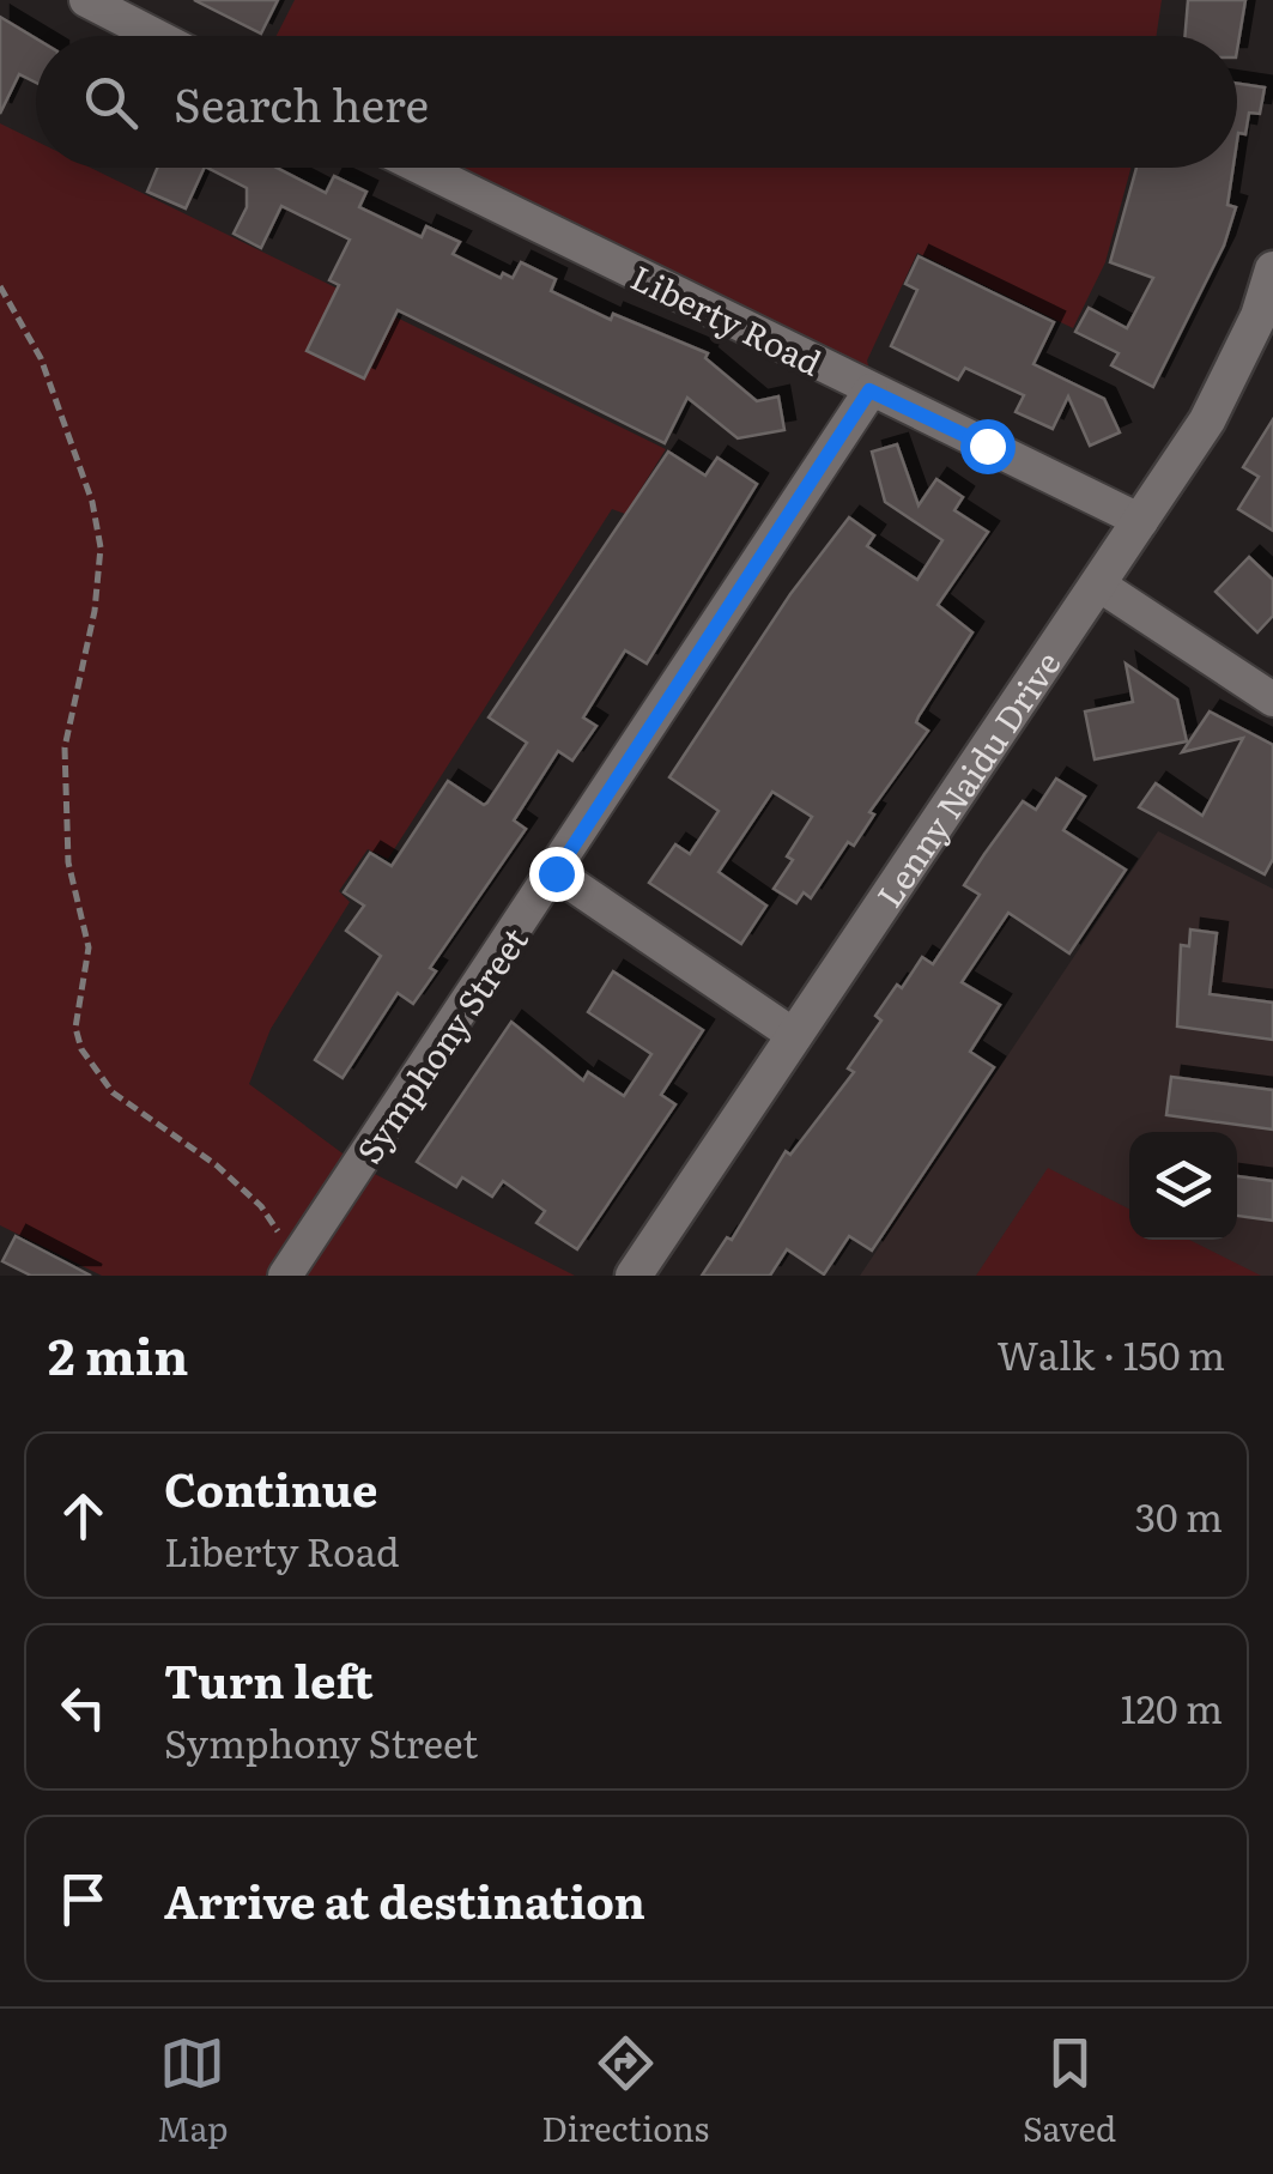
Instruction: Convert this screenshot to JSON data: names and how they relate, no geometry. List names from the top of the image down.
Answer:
{
  "streets": {
    "street": ["Liberty Road", "Lenny Naidu Drive", "Symphony Street"]
  },
  "crossings": [
    ["Liberty Road", "Lenny Naidu Drive"],
    ["Liberty Road", "Symphony Street"]
  ],
  "page": {
    "search": "Search here",
    "heading": ["2 min", "Walk · 150 m"],
    "list": [
      ["Continue", "Liberty Road", "30 m"],
      ["Turn left", "Symphony Street", "120 m"],
      "Arrive at destination"
    ],
    "nav": ["Map", "Directions", "Saved"]
  }
}
